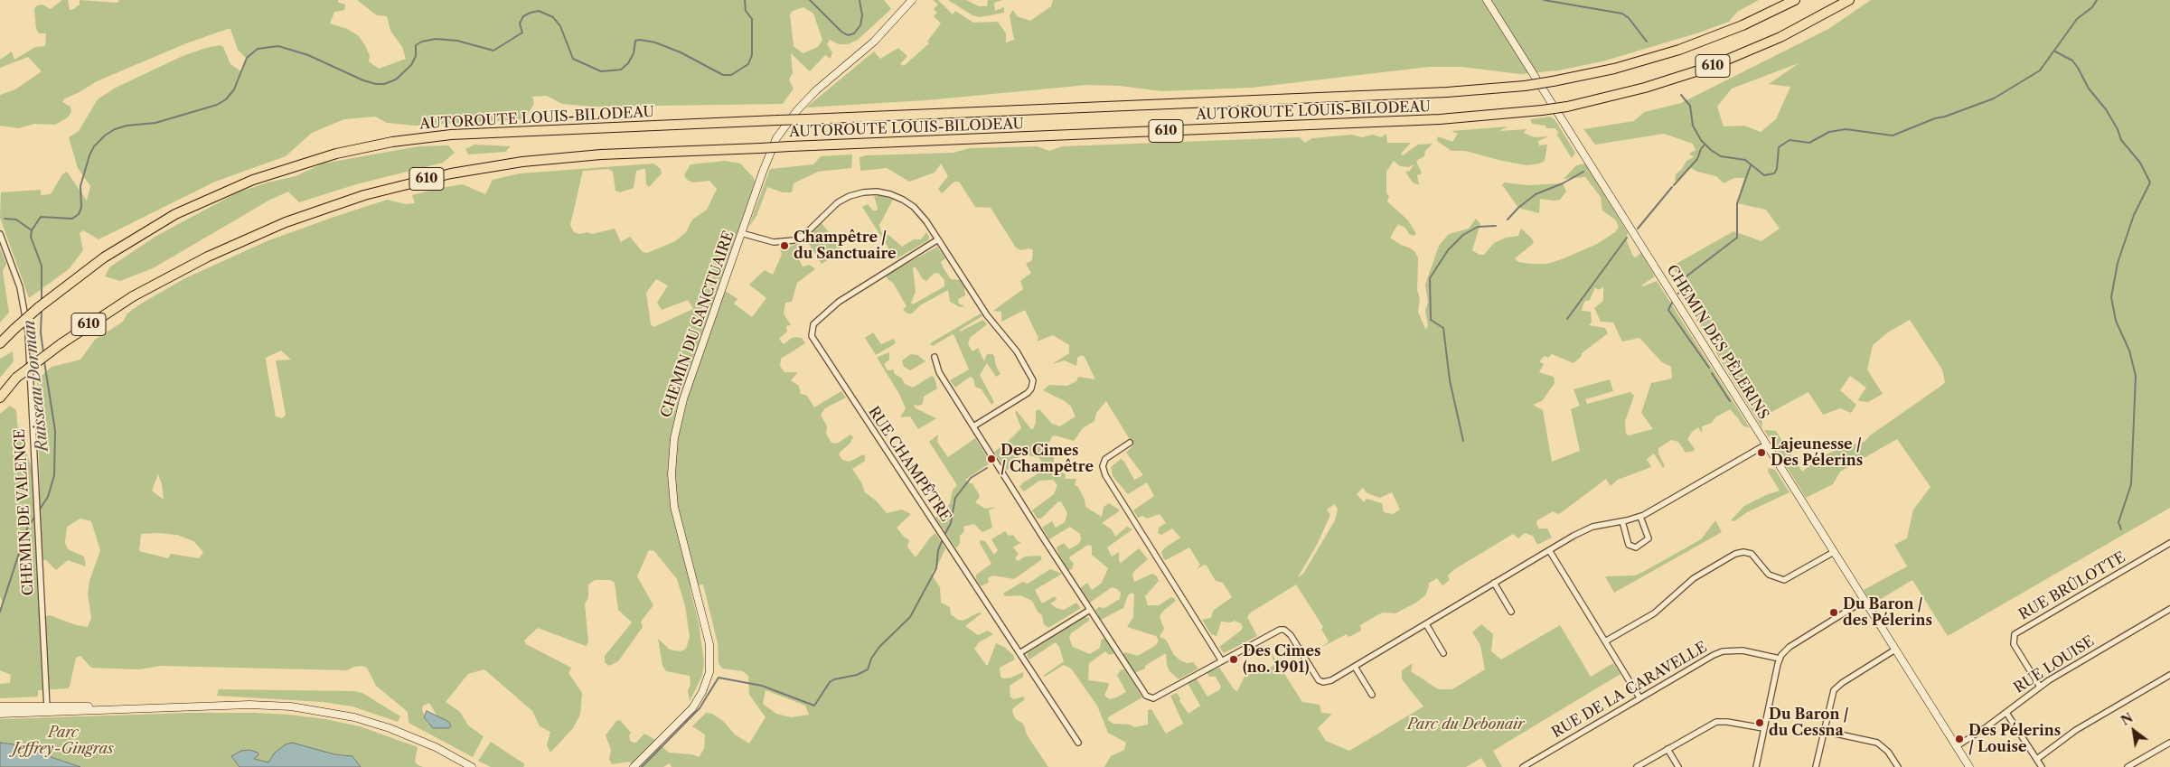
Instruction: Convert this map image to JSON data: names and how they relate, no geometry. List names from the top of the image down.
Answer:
{
  "streets": {
    "highway": ["610", "AUTOROUTE LOUIS-BILODEAU"],
    "street": [
      "CHEMIN DU SANCTUAIRE",
      "CHEMIN DES PÈLERINS",
      "RUE CHAMPÊTRE",
      "CHEMIN DE VALENCE",
      "RUE BRÛLOTTE",
      "RUE LOUISE",
      "RUE DE LA CARAVELLE"
    ]
  },
  "crossings": [
    ["CHEMIN DES PÈLERINS", "RUE LOUISE"],
    ["RUE BRÛLOTTE", "RUE LOUISE"]
  ],
  "water": ["Ruisseau Dorman"],
  "parks": ["Parc du Debonair", "Parc Jeffrey-Gingras"],
  "places": [
    "Champêtre / du Sanctuaire",
    "Lajeunesse / Des Pélerins",
    "Des Cimes / Champêtre",
    "Du Baron / des Pélerins",
    "Des Cimes (no. 1901)",
    "Du Baron / du Cessna",
    "Des Pélerins / Louise"
  ],
  "north": "top left"
}
